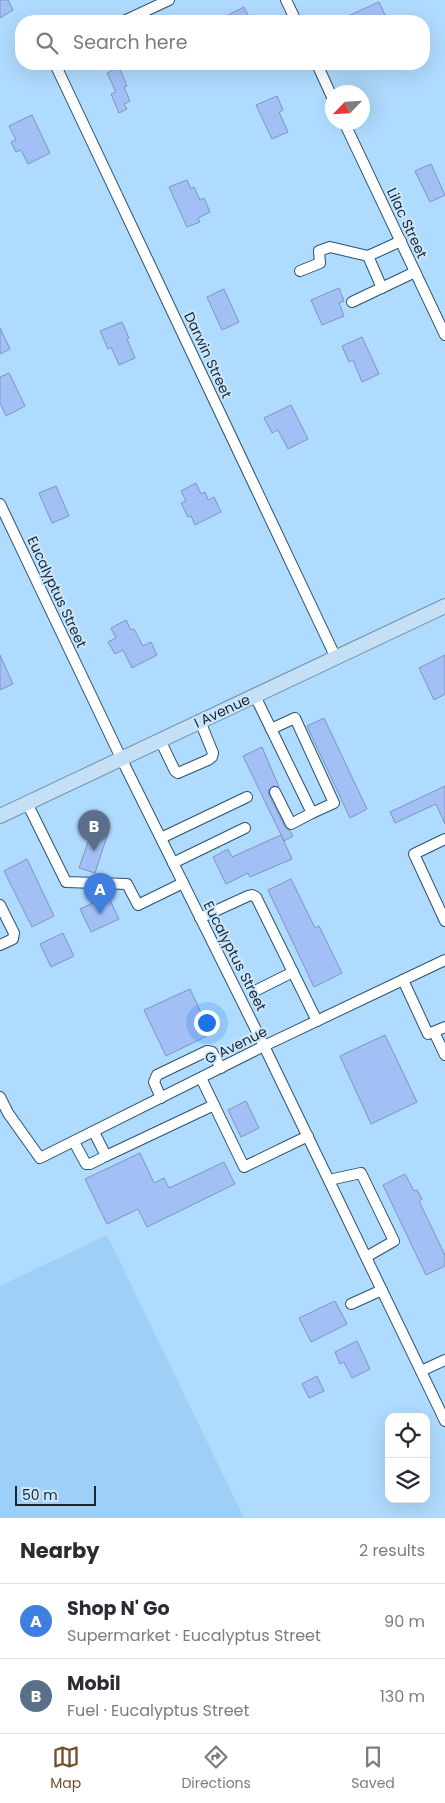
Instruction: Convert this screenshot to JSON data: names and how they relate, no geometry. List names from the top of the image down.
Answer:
{
  "streets": {
    "main road": ["I Avenue"],
    "street": [
      "Lilac Street",
      "Darwin Street",
      "Eucalyptus Street",
      "G Avenue"
    ]
  },
  "crossings": [
    ["Darwin Street", "I Avenue"],
    ["Eucalyptus Street", "I Avenue"],
    ["Eucalyptus Street", "G Avenue"]
  ],
  "scale_bar": "50 m",
  "north": "bottom left",
  "page": {
    "search": "Search here",
    "pins": ["B", "A"],
    "scale": "50 m",
    "heading": ["Nearby", "2 results"],
    "list": [
      {
        "mark": "A",
        "name": "Shop N' Go",
        "note": "Supermarket · Eucalyptus Street",
        "value": "90 m"
      },
      {
        "mark": "B",
        "name": "Mobil",
        "note": "Fuel · Eucalyptus Street",
        "value": "130 m"
      }
    ],
    "nav": ["Map", "Directions", "Saved"]
  }
}
